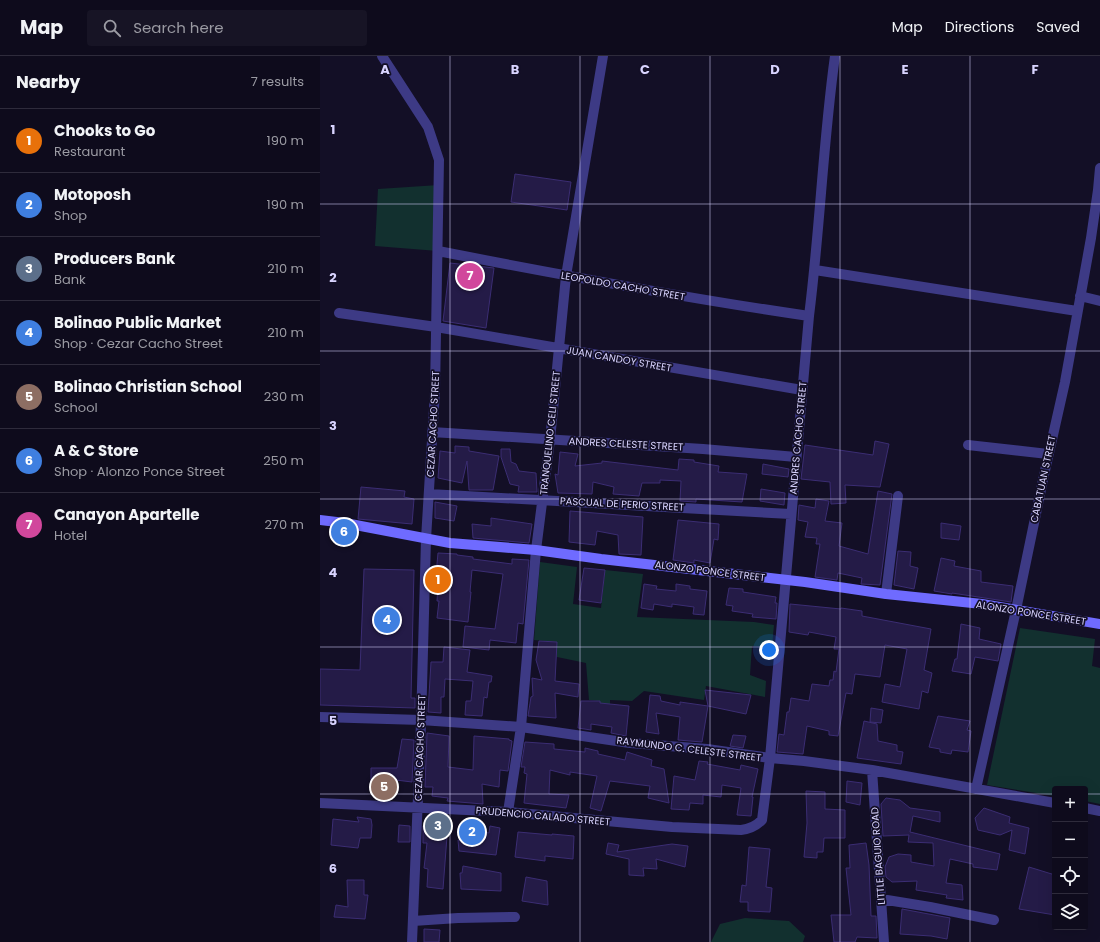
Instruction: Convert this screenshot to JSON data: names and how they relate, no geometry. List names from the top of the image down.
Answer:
{
  "streets": {
    "street": [
      "LEOPOLDO CACHO STREET",
      "JUAN CANDOY STREET",
      "CEZAR CACHO STREET",
      "TRANQUELINO CELI STREET",
      "ANDRES CACHO STREET",
      "ANDRES CELESTE STREET",
      "CABATUAN STREET",
      "PASCUAL DE PERIO STREET",
      "ALONZO PONCE STREET",
      "RAYMUNDO C. CELESTE STREET",
      "PRUDENCIO CALADO STREET",
      "LITTLE BAGUIO ROAD"
    ]
  },
  "crossings": [
    ["LEOPOLDO CACHO STREET", "CEZAR CACHO STREET"],
    ["LEOPOLDO CACHO STREET", "TRANQUELINO CELI STREET"],
    ["LEOPOLDO CACHO STREET", "ANDRES CACHO STREET"],
    ["JUAN CANDOY STREET", "CEZAR CACHO STREET"],
    ["JUAN CANDOY STREET", "TRANQUELINO CELI STREET"],
    ["JUAN CANDOY STREET", "ANDRES CACHO STREET"],
    ["CEZAR CACHO STREET", "ANDRES CELESTE STREET"],
    ["CEZAR CACHO STREET", "PASCUAL DE PERIO STREET"],
    ["CEZAR CACHO STREET", "ALONZO PONCE STREET"],
    ["CEZAR CACHO STREET", "RAYMUNDO C. CELESTE STREET"],
    ["CEZAR CACHO STREET", "PRUDENCIO CALADO STREET"],
    ["TRANQUELINO CELI STREET", "ANDRES CELESTE STREET"],
    ["TRANQUELINO CELI STREET", "PASCUAL DE PERIO STREET"],
    ["TRANQUELINO CELI STREET", "ALONZO PONCE STREET"],
    ["TRANQUELINO CELI STREET", "RAYMUNDO C. CELESTE STREET"],
    ["TRANQUELINO CELI STREET", "PRUDENCIO CALADO STREET"],
    ["ANDRES CACHO STREET", "ANDRES CELESTE STREET"],
    ["ANDRES CACHO STREET", "PASCUAL DE PERIO STREET"],
    ["ANDRES CACHO STREET", "ALONZO PONCE STREET"],
    ["ANDRES CACHO STREET", "RAYMUNDO C. CELESTE STREET"],
    ["ANDRES CACHO STREET", "PRUDENCIO CALADO STREET"],
    ["CABATUAN STREET", "ALONZO PONCE STREET"],
    ["CABATUAN STREET", "RAYMUNDO C. CELESTE STREET"],
    ["RAYMUNDO C. CELESTE STREET", "LITTLE BAGUIO ROAD"]
  ],
  "page": {
    "header": "Map",
    "search": "Search here",
    "nav": ["Map", "Directions", "Saved"],
    "heading": ["Nearby", "7 results"],
    "list": [
      {
        "mark": "1",
        "name": "Chooks to Go",
        "note": "Restaurant",
        "value": "190 m"
      },
      {
        "mark": "2",
        "name": "Motoposh",
        "note": "Shop",
        "value": "190 m"
      },
      {
        "mark": "3",
        "name": "Producers Bank",
        "note": "Bank",
        "value": "210 m"
      },
      {
        "mark": "4",
        "name": "Bolinao Public Market",
        "note": "Shop · Cezar Cacho Street",
        "value": "210 m"
      },
      {
        "mark": "5",
        "name": "Bolinao Christian School",
        "note": "School",
        "value": "230 m"
      },
      {
        "mark": "6",
        "name": "A & C Store",
        "note": "Shop · Alonzo Ponce Street",
        "value": "250 m"
      },
      {
        "mark": "7",
        "name": "Canayon Apartelle",
        "note": "Hotel",
        "value": "270 m"
      }
    ],
    "pins": [
      "7",
      "6",
      "1",
      "4",
      "5",
      "3",
      "2"
    ],
    "map_buttons": ["+", "−"]
  },
  "grid": {
    "columns": [
      "A",
      "B",
      "C",
      "D",
      "E",
      "F"
    ],
    "rows": [
      "1",
      "2",
      "3",
      "4",
      "5",
      "6"
    ]
  }
}
